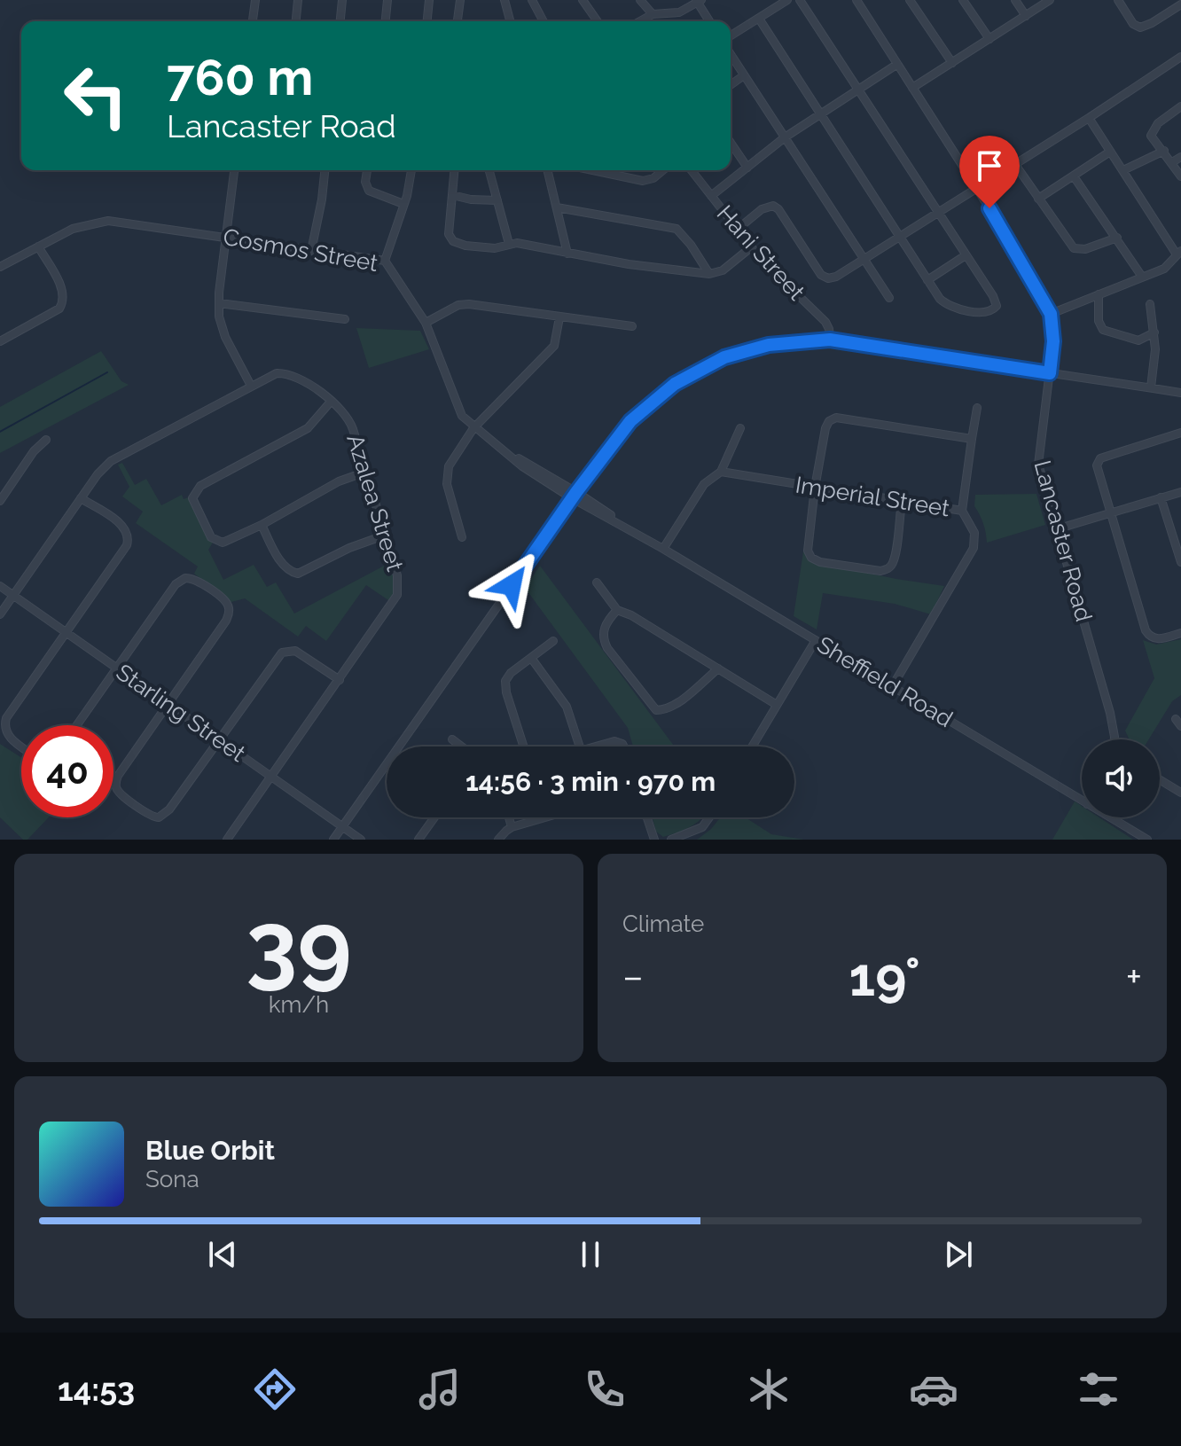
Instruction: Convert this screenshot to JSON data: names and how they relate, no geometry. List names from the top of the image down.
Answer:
{
  "streets": {
    "street": [
      "Cosmos Street",
      "Hani Street",
      "Imperial Street",
      "Azalea Street",
      "Lancaster Road",
      "Sheffield Road",
      "Starling Street"
    ]
  },
  "crossings": [
    ["Cosmos Street", "Sheffield Road"],
    ["Imperial Street", "Sheffield Road"],
    ["Azalea Street", "Starling Street"]
  ],
  "page": {
    "turn": ["760 m", "Lancaster Road"],
    "limit": "40",
    "trip": "14:56 · 3 min · 970 m",
    "tile": [
      ["39", "km/h"],
      "Climate"
    ],
    "heat": ["−", "19°", "+"],
    "song": ["Blue Orbit", "Sona"],
    "tabs": "14:53"
  }
}
